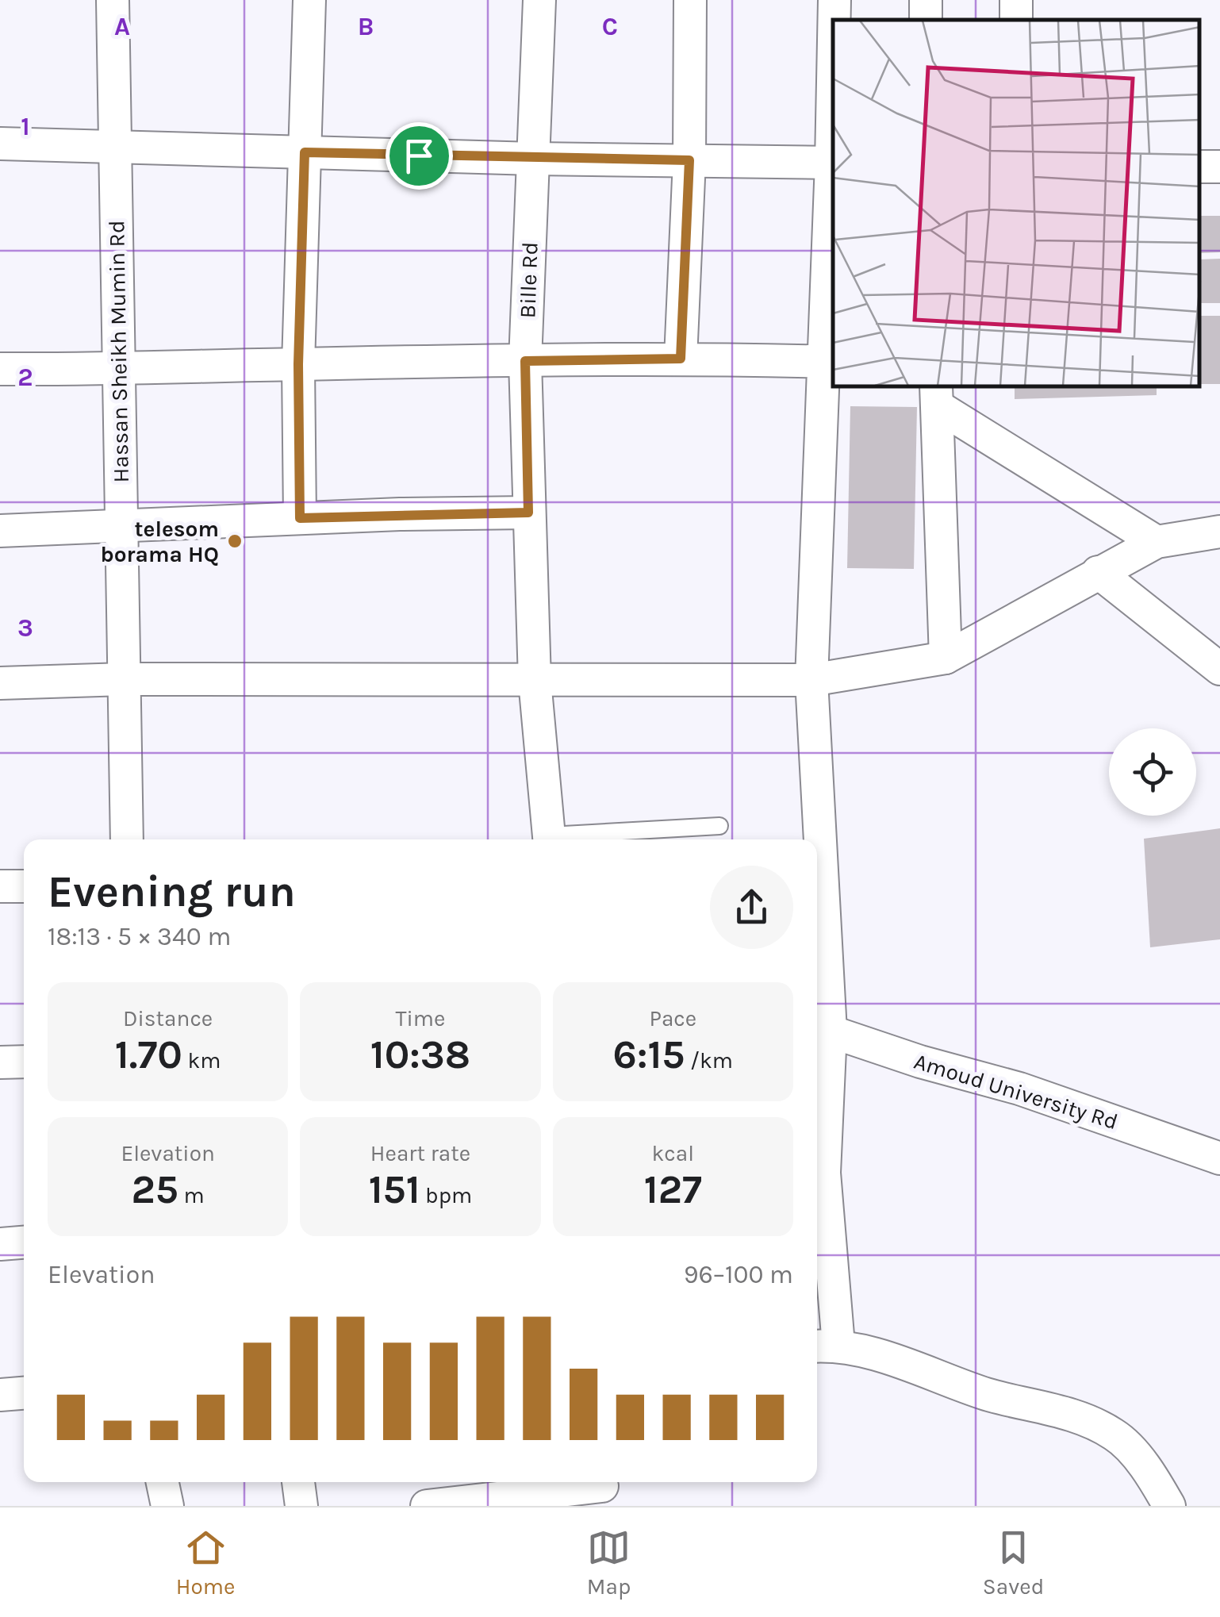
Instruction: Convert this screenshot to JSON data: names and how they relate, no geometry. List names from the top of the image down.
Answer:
{
  "streets": {
    "street": ["Bille Rd", "Hassan Sheikh Mumin Rd", "Amoud University Rd"]
  },
  "places": ["telesom borama HQ"],
  "page": {
    "heading": ["Evening run", "18:13 · 5 × 340 m"],
    "stats": [
      ["Distance", "1.70 km"],
      ["Time", "10:38"],
      ["Pace", "6:15 /km"],
      ["Elevation", "25 m"],
      ["Heart rate", "151 bpm"],
      ["kcal", "127"]
    ],
    "chart": ["Elevation", "96–100 m"],
    "tabs": ["Home", "Map", "Saved"]
  },
  "grid": {
    "columns": ["A", "B", "C"],
    "rows": ["1", "2", "3"]
  }
}
